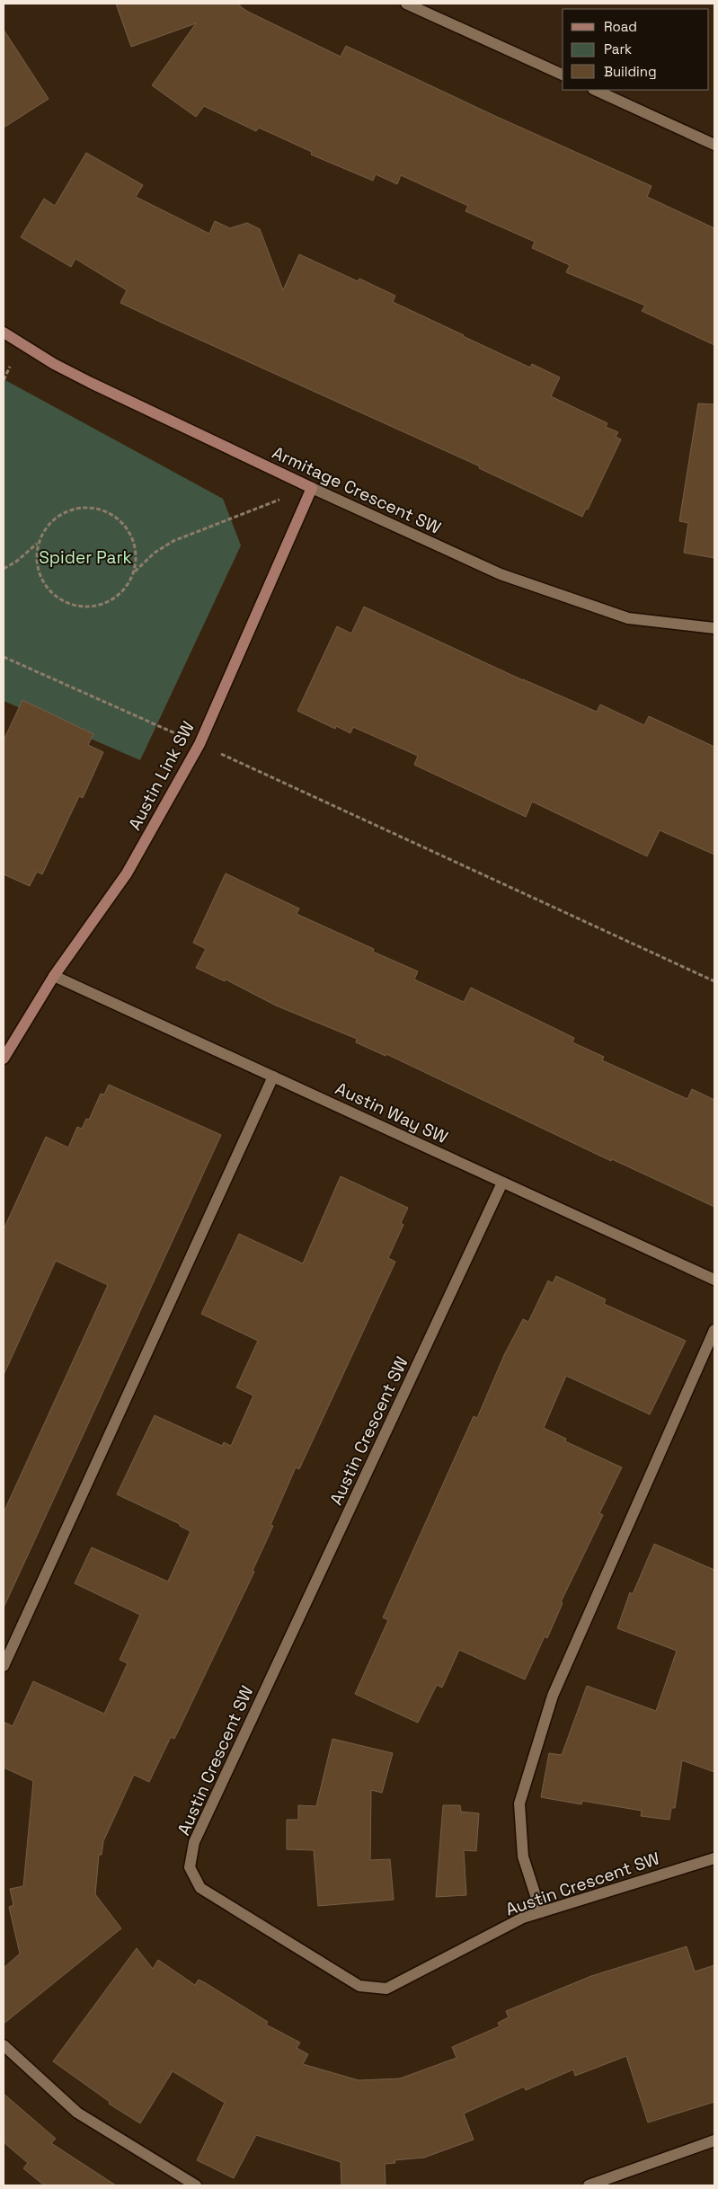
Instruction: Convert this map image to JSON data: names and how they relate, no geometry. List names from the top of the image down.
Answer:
{
  "streets": {
    "street": [
      "Armitage Crescent SW",
      "Austin Link SW",
      "Austin Way SW",
      "Austin Crescent SW"
    ]
  },
  "crossings": [
    ["Armitage Crescent SW", "Austin Link SW"],
    ["Austin Link SW", "Austin Way SW"],
    ["Austin Way SW", "Austin Crescent SW"]
  ],
  "parks": ["Spider Park"],
  "legend": ["Road", "Park", "Building"]
}
